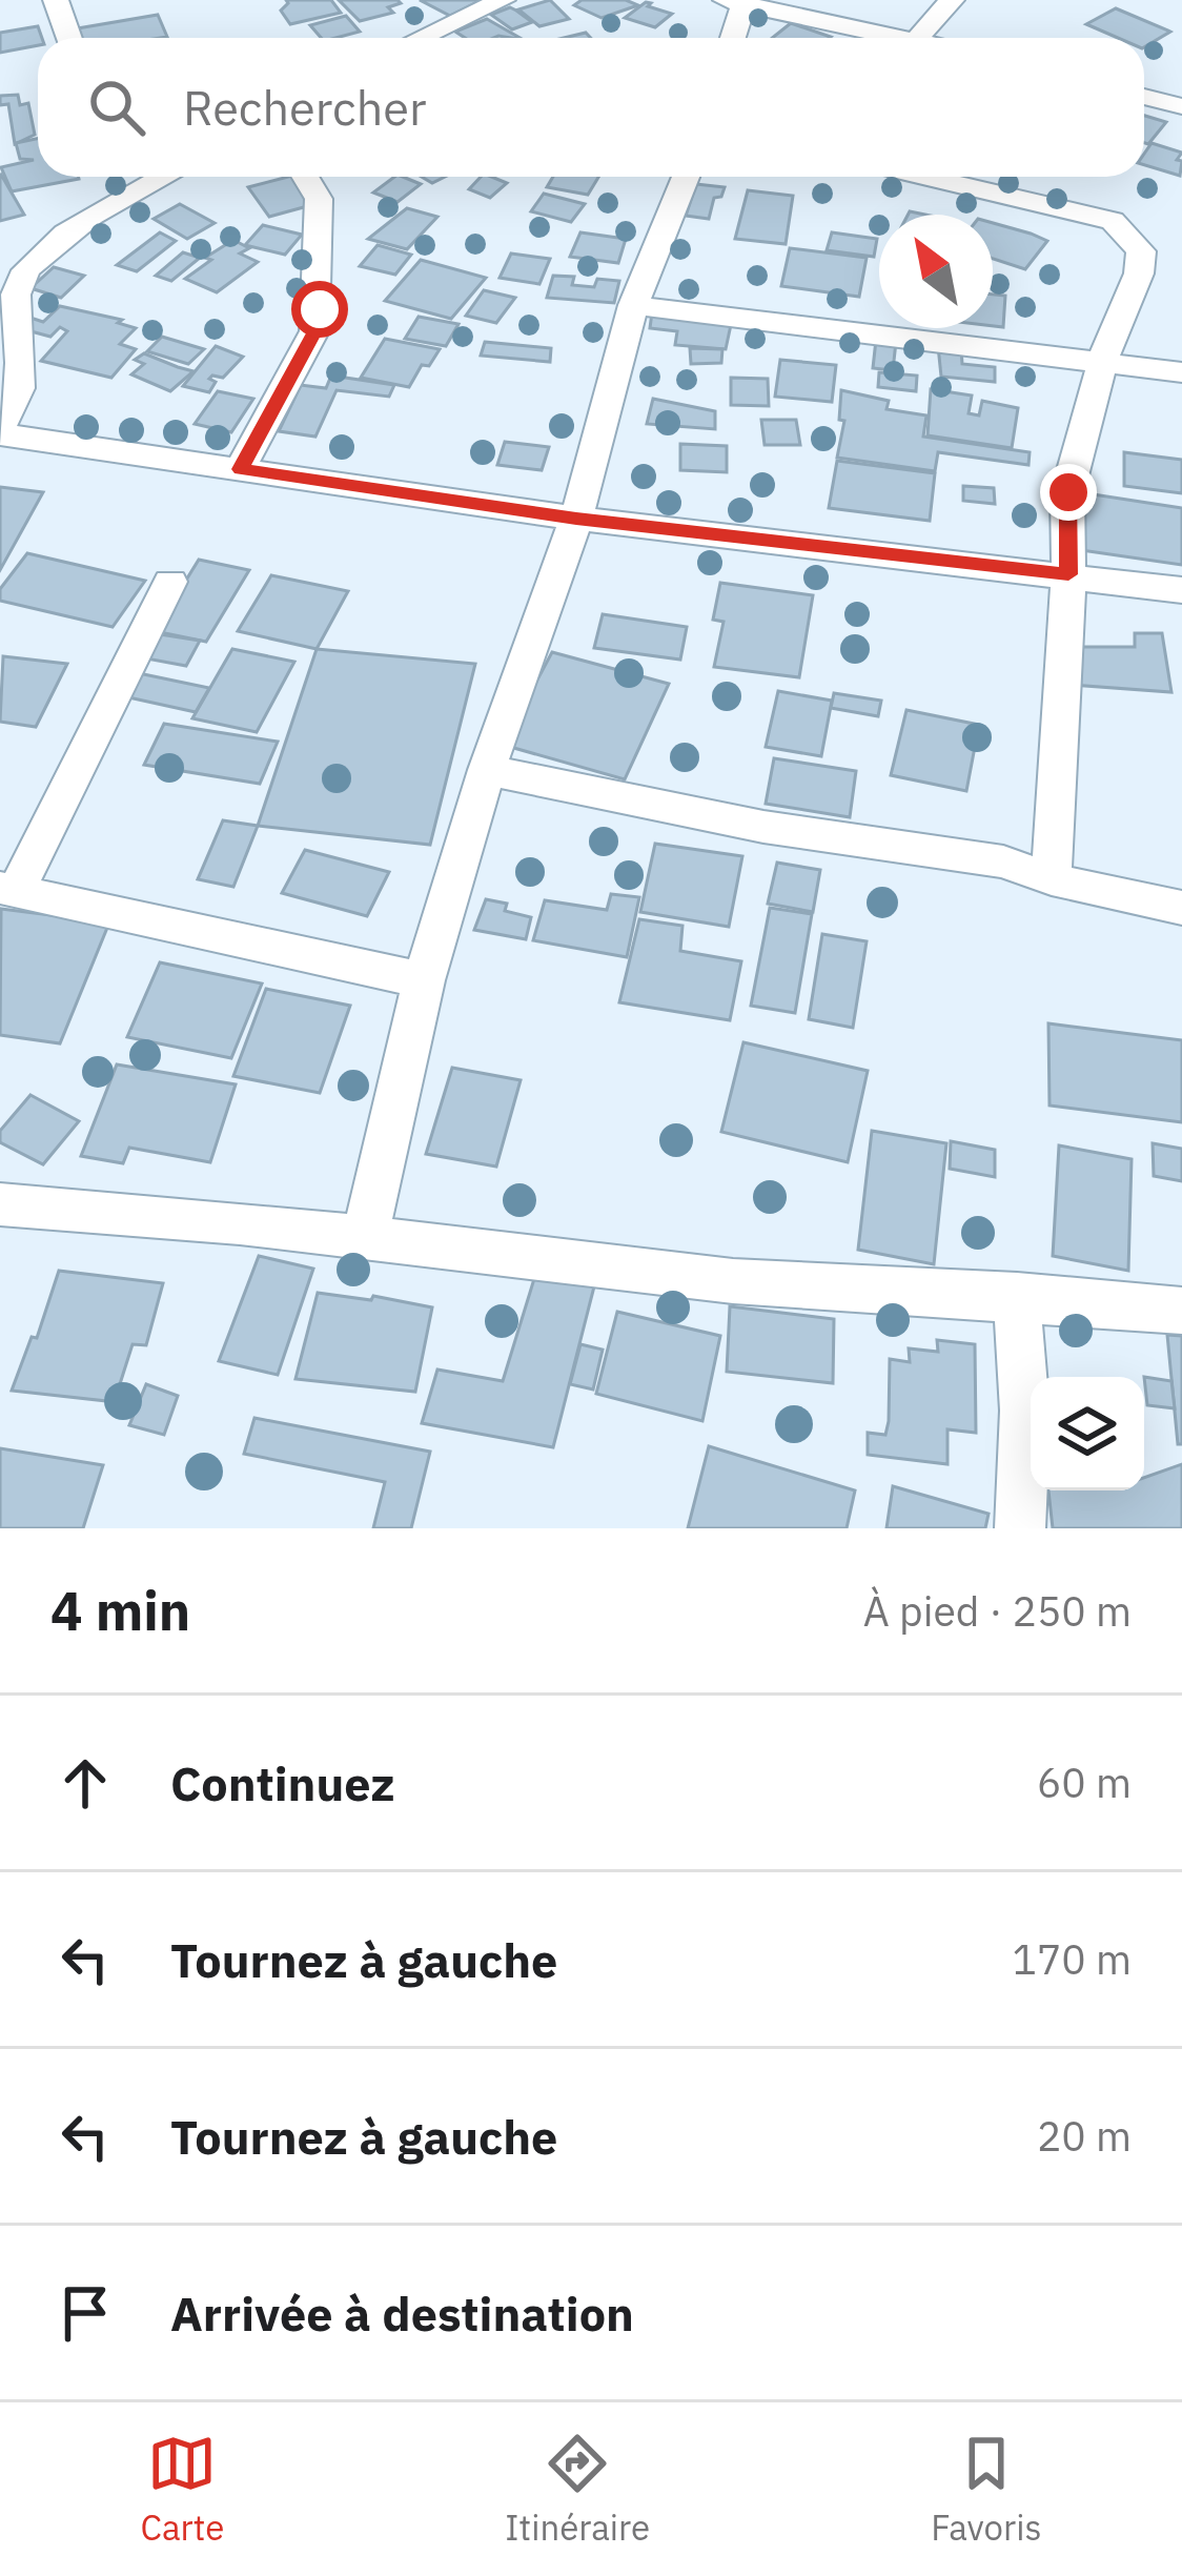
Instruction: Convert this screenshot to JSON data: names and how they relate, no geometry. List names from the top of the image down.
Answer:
{
  "north": "top left",
  "page": {
    "search": "Rechercher",
    "heading": ["4 min", "À pied · 250 m"],
    "list": [
      ["Continuez", "60 m"],
      ["Tournez à gauche", "170 m"],
      ["Tournez à gauche", "20 m"],
      "Arrivée à destination"
    ],
    "nav": ["Carte", "Itinéraire", "Favoris"]
  }
}
